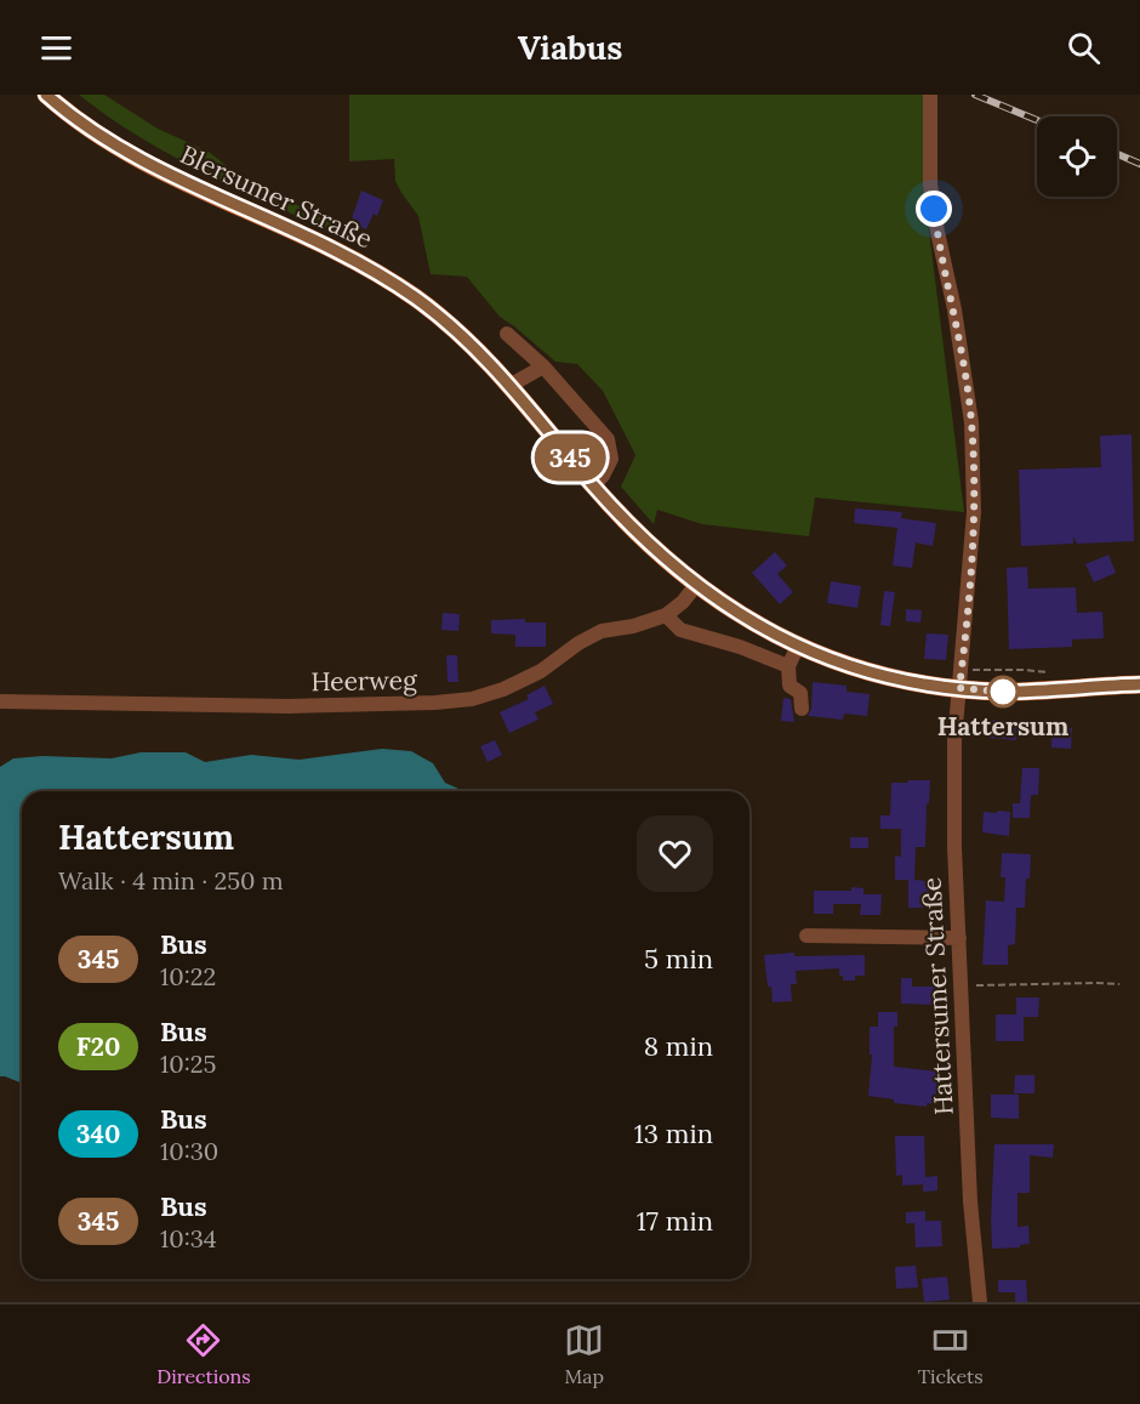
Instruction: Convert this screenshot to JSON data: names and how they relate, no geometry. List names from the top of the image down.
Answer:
{
  "streets": {
    "main road": ["Blersumer Straße"],
    "street": ["Heerweg", "Hattersumer Straße"]
  },
  "crossings": [
    ["Blersumer Straße", "Heerweg"],
    ["Blersumer Straße", "Hattersumer Straße"]
  ],
  "places": ["Hattersum"],
  "lines": ["bus line 345"],
  "page": {
    "header": "Viabus",
    "on_map": "345",
    "heading": ["Hattersum", "Walk · 4 min · 250 m"],
    "list": [
      {
        "mark": "345",
        "name": "Bus",
        "note": "10:22",
        "value": "5 min"
      },
      {
        "mark": "F20",
        "name": "Bus",
        "note": "10:25",
        "value": "8 min"
      },
      {
        "mark": "340",
        "name": "Bus",
        "note": "10:30",
        "value": "13 min"
      },
      {
        "mark": "345",
        "name": "Bus",
        "note": "10:34",
        "value": "17 min"
      }
    ],
    "tabs": ["Directions", "Map", "Tickets"]
  }
}
